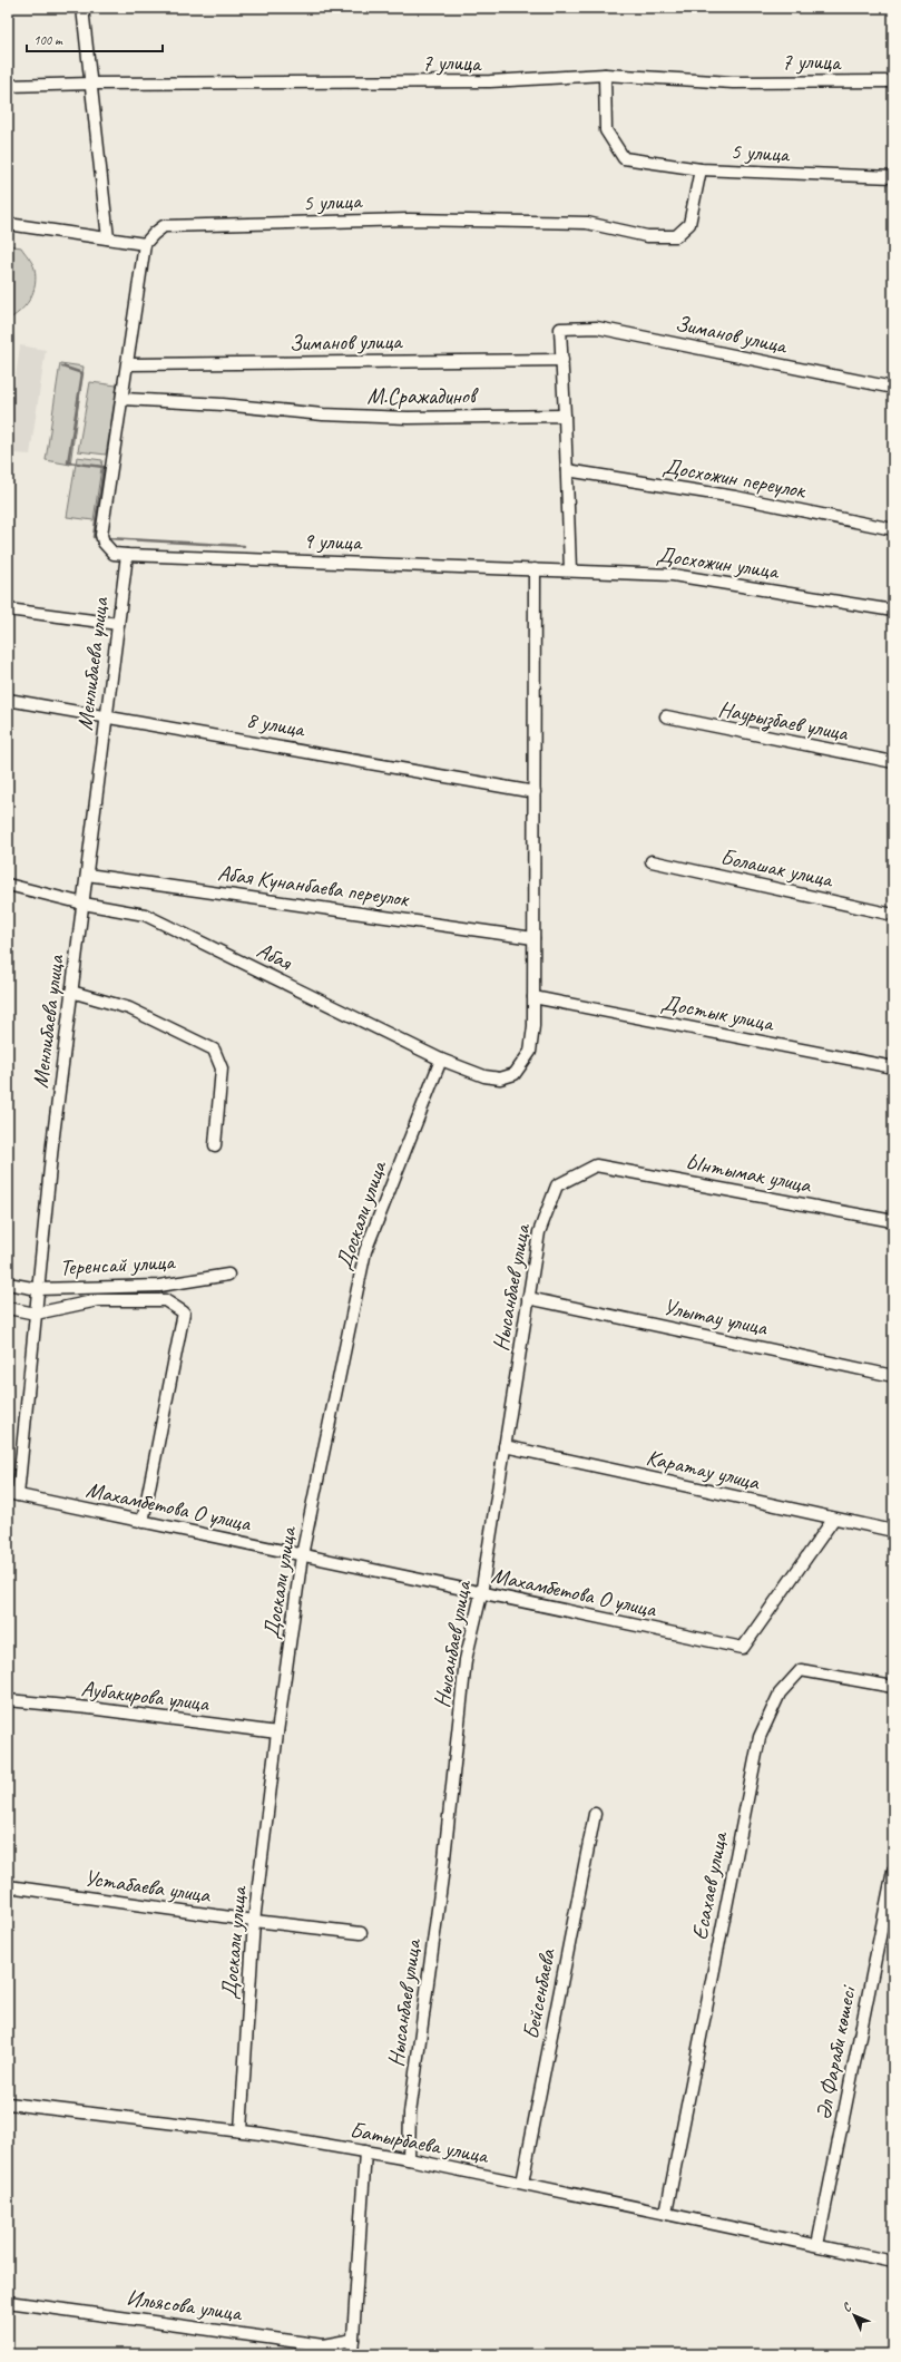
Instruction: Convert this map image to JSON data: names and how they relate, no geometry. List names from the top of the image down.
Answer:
{
  "streets": {
    "street": [
      "7 улица",
      "5 улица",
      "Зиманов улица",
      "М.Сражадинов",
      "Досхожин переулок",
      "9 улица",
      "Досхожин улица",
      "Менлибаева улица",
      "Наурызбаев улица",
      "8 улица",
      "Болашак улица",
      "Абая Кунанбаева переулок",
      "Абая",
      "Достык улица",
      "Ынтымак улица",
      "Доскали улица",
      "Теренсай улица",
      "Нысанбаев улица",
      "Улытау улица",
      "Каратау улица",
      "Махамбетова О улица",
      "Аубакирова улица",
      "Устабаева улица",
      "Есахаев улица",
      "Бейсенбаева",
      "Әл Фараби көшесі",
      "Батырбаева улица",
      "Ильясова улица"
    ]
  },
  "crossings": [
    ["7 улица", "5 улица"],
    ["М.Сражадинов", "9 улица"],
    ["9 улица", "Досхожин улица"],
    ["9 улица", "Менлибаева улица"],
    ["Менлибаева улица", "8 улица"],
    ["Менлибаева улица", "Абая Кунанбаева переулок"],
    ["Менлибаева улица", "Абая"],
    ["Менлибаева улица", "Теренсай улица"],
    ["Менлибаева улица", "Махамбетова О улица"],
    ["Абая", "Достык улица"],
    ["Абая", "Доскали улица"],
    ["Ынтымак улица", "Нысанбаев улица"],
    ["Доскали улица", "Махамбетова О улица"],
    ["Доскали улица", "Аубакирова улица"],
    ["Доскали улица", "Устабаева улица"],
    ["Доскали улица", "Батырбаева улица"],
    ["Нысанбаев улица", "Улытау улица"],
    ["Нысанбаев улица", "Каратау улица"],
    ["Нысанбаев улица", "Махамбетова О улица"],
    ["Нысанбаев улица", "Батырбаева улица"],
    ["Каратау улица", "Махамбетова О улица"],
    ["Есахаев улица", "Батырбаева улица"],
    ["Бейсенбаева", "Батырбаева улица"],
    ["Әл Фараби көшесі", "Батырбаева улица"]
  ],
  "scale_bar": "100 m",
  "north": "top left"
}
